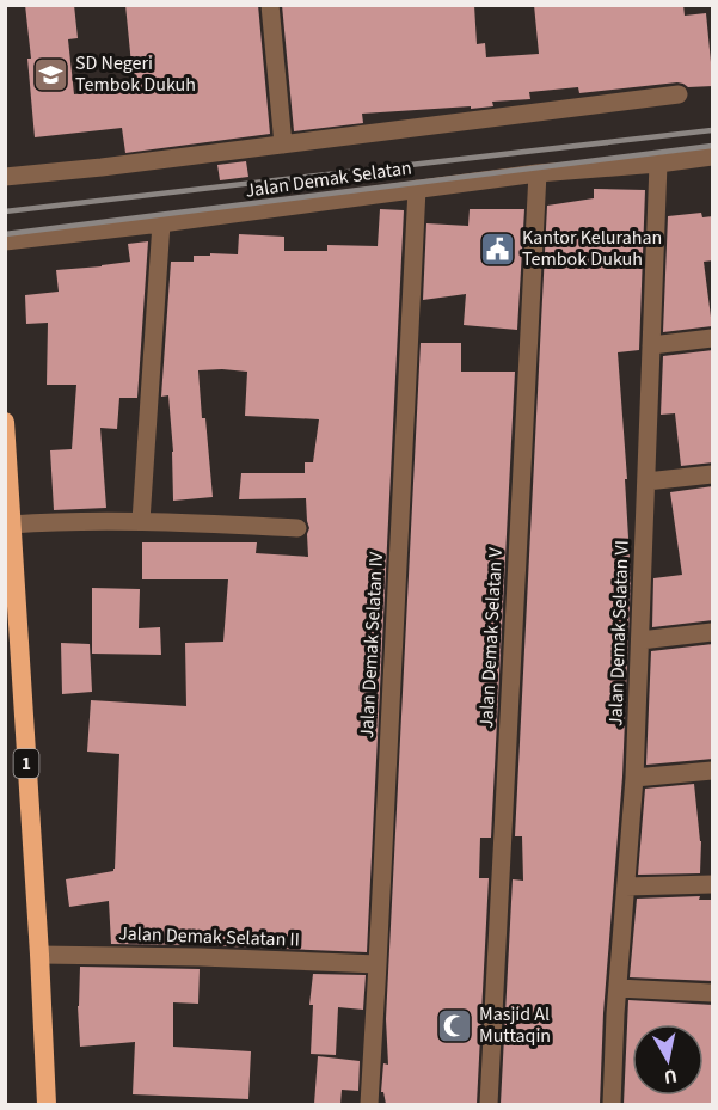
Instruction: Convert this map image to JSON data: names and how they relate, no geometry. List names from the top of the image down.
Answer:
{
  "streets": {
    "highway": ["1"],
    "street": [
      "Jalan Demak Selatan",
      "Jalan Demak Selatan VI",
      "Jalan Demak Selatan V",
      "Jalan Demak Selatan IV",
      "Jalan Demak Selatan II"
    ]
  },
  "crossings": [
    ["Jalan Demak Selatan", "Jalan Demak Selatan VI"],
    ["Jalan Demak Selatan", "Jalan Demak Selatan V"],
    ["Jalan Demak Selatan", "Jalan Demak Selatan IV"],
    ["Jalan Demak Selatan IV", "Jalan Demak Selatan II"],
    ["1", "Jalan Demak Selatan II"]
  ],
  "places": {
    "school or university": ["SD Negeri Tembok Dukuh"],
    "public building": ["Kantor Kelurahan Tembok Dukuh"],
    "mosque": ["Masjid Al Muttaqin"]
  },
  "north": "bottom"
}
